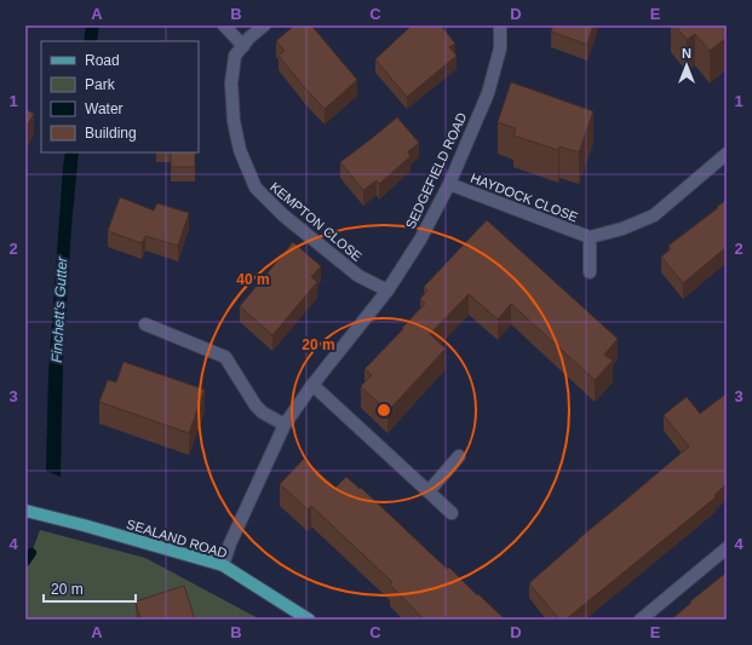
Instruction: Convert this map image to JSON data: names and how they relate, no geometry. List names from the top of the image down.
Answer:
{
  "streets": {
    "main road": ["SEALAND ROAD"],
    "street": ["SEDGEFIELD ROAD", "HAYDOCK CLOSE", "KEMPTON CLOSE"]
  },
  "crossings": [
    ["SEDGEFIELD ROAD", "HAYDOCK CLOSE"],
    ["SEDGEFIELD ROAD", "KEMPTON CLOSE"],
    ["SEDGEFIELD ROAD", "SEALAND ROAD"]
  ],
  "water": ["Finchett's Gutter"],
  "legend": [
    "Road",
    "Park",
    "Water",
    "Building"
  ],
  "scale_bar": "20 m",
  "north": "top",
  "grid": {
    "columns": [
      "A",
      "B",
      "C",
      "D",
      "E"
    ],
    "rows": [
      "1",
      "2",
      "3",
      "4"
    ]
  },
  "rings": ["40 m", "20 m"]
}
